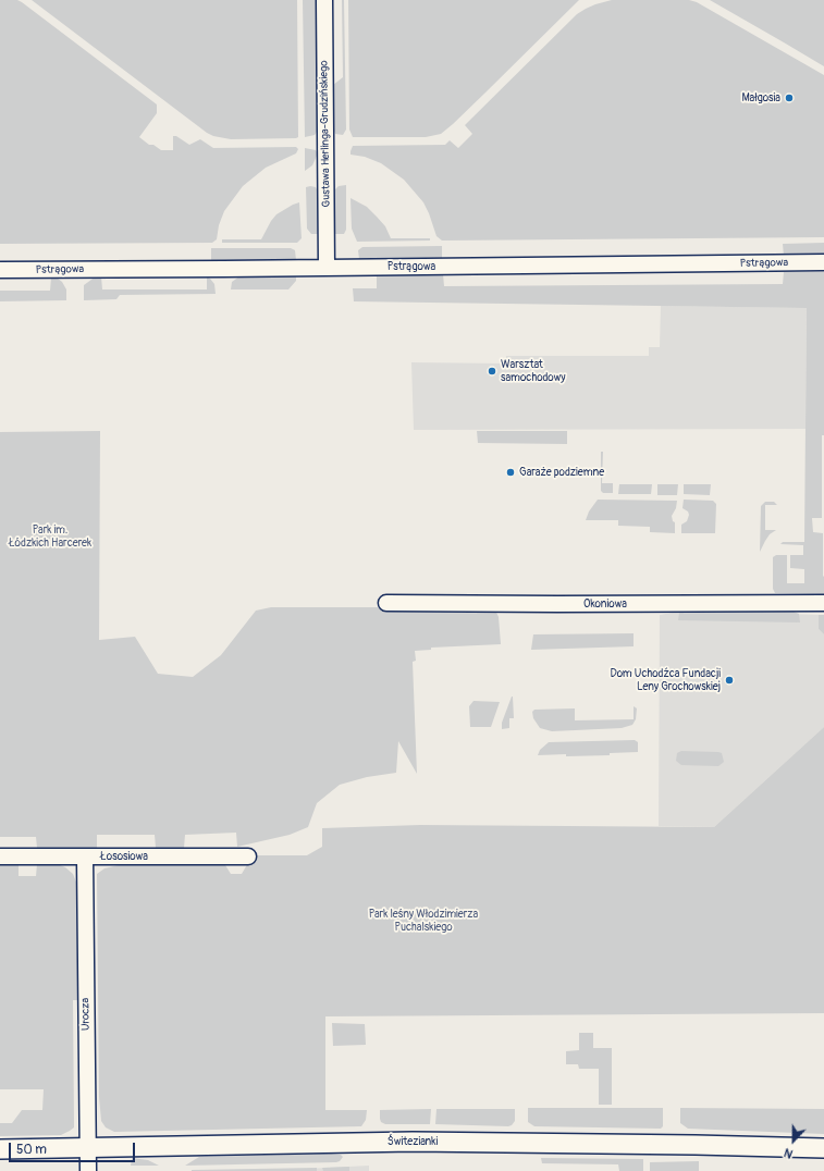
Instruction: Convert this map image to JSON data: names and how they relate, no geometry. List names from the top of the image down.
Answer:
{
  "streets": {
    "street": [
      "Gustawa Herlinga-Grudzińskiego",
      "Pstrągowa",
      "Okoniowa",
      "Łososiowa",
      "Urocza",
      "Świtezianki"
    ]
  },
  "crossings": [
    ["Gustawa Herlinga-Grudzińskiego", "Pstrągowa"],
    ["Łososiowa", "Urocza"],
    ["Urocza", "Świtezianki"]
  ],
  "parks": ["Park im. Łódzkich Harcerek", "Park leśny Włodzimierza Puchalskiego"],
  "places": [
    "Małgosia",
    "Warsztat samochodowy",
    "Garaże podziemne",
    "Dom Uchodźca Fundacji Leny Grochowskiej"
  ],
  "scale_bar": "50 m",
  "north": "bottom"
}
